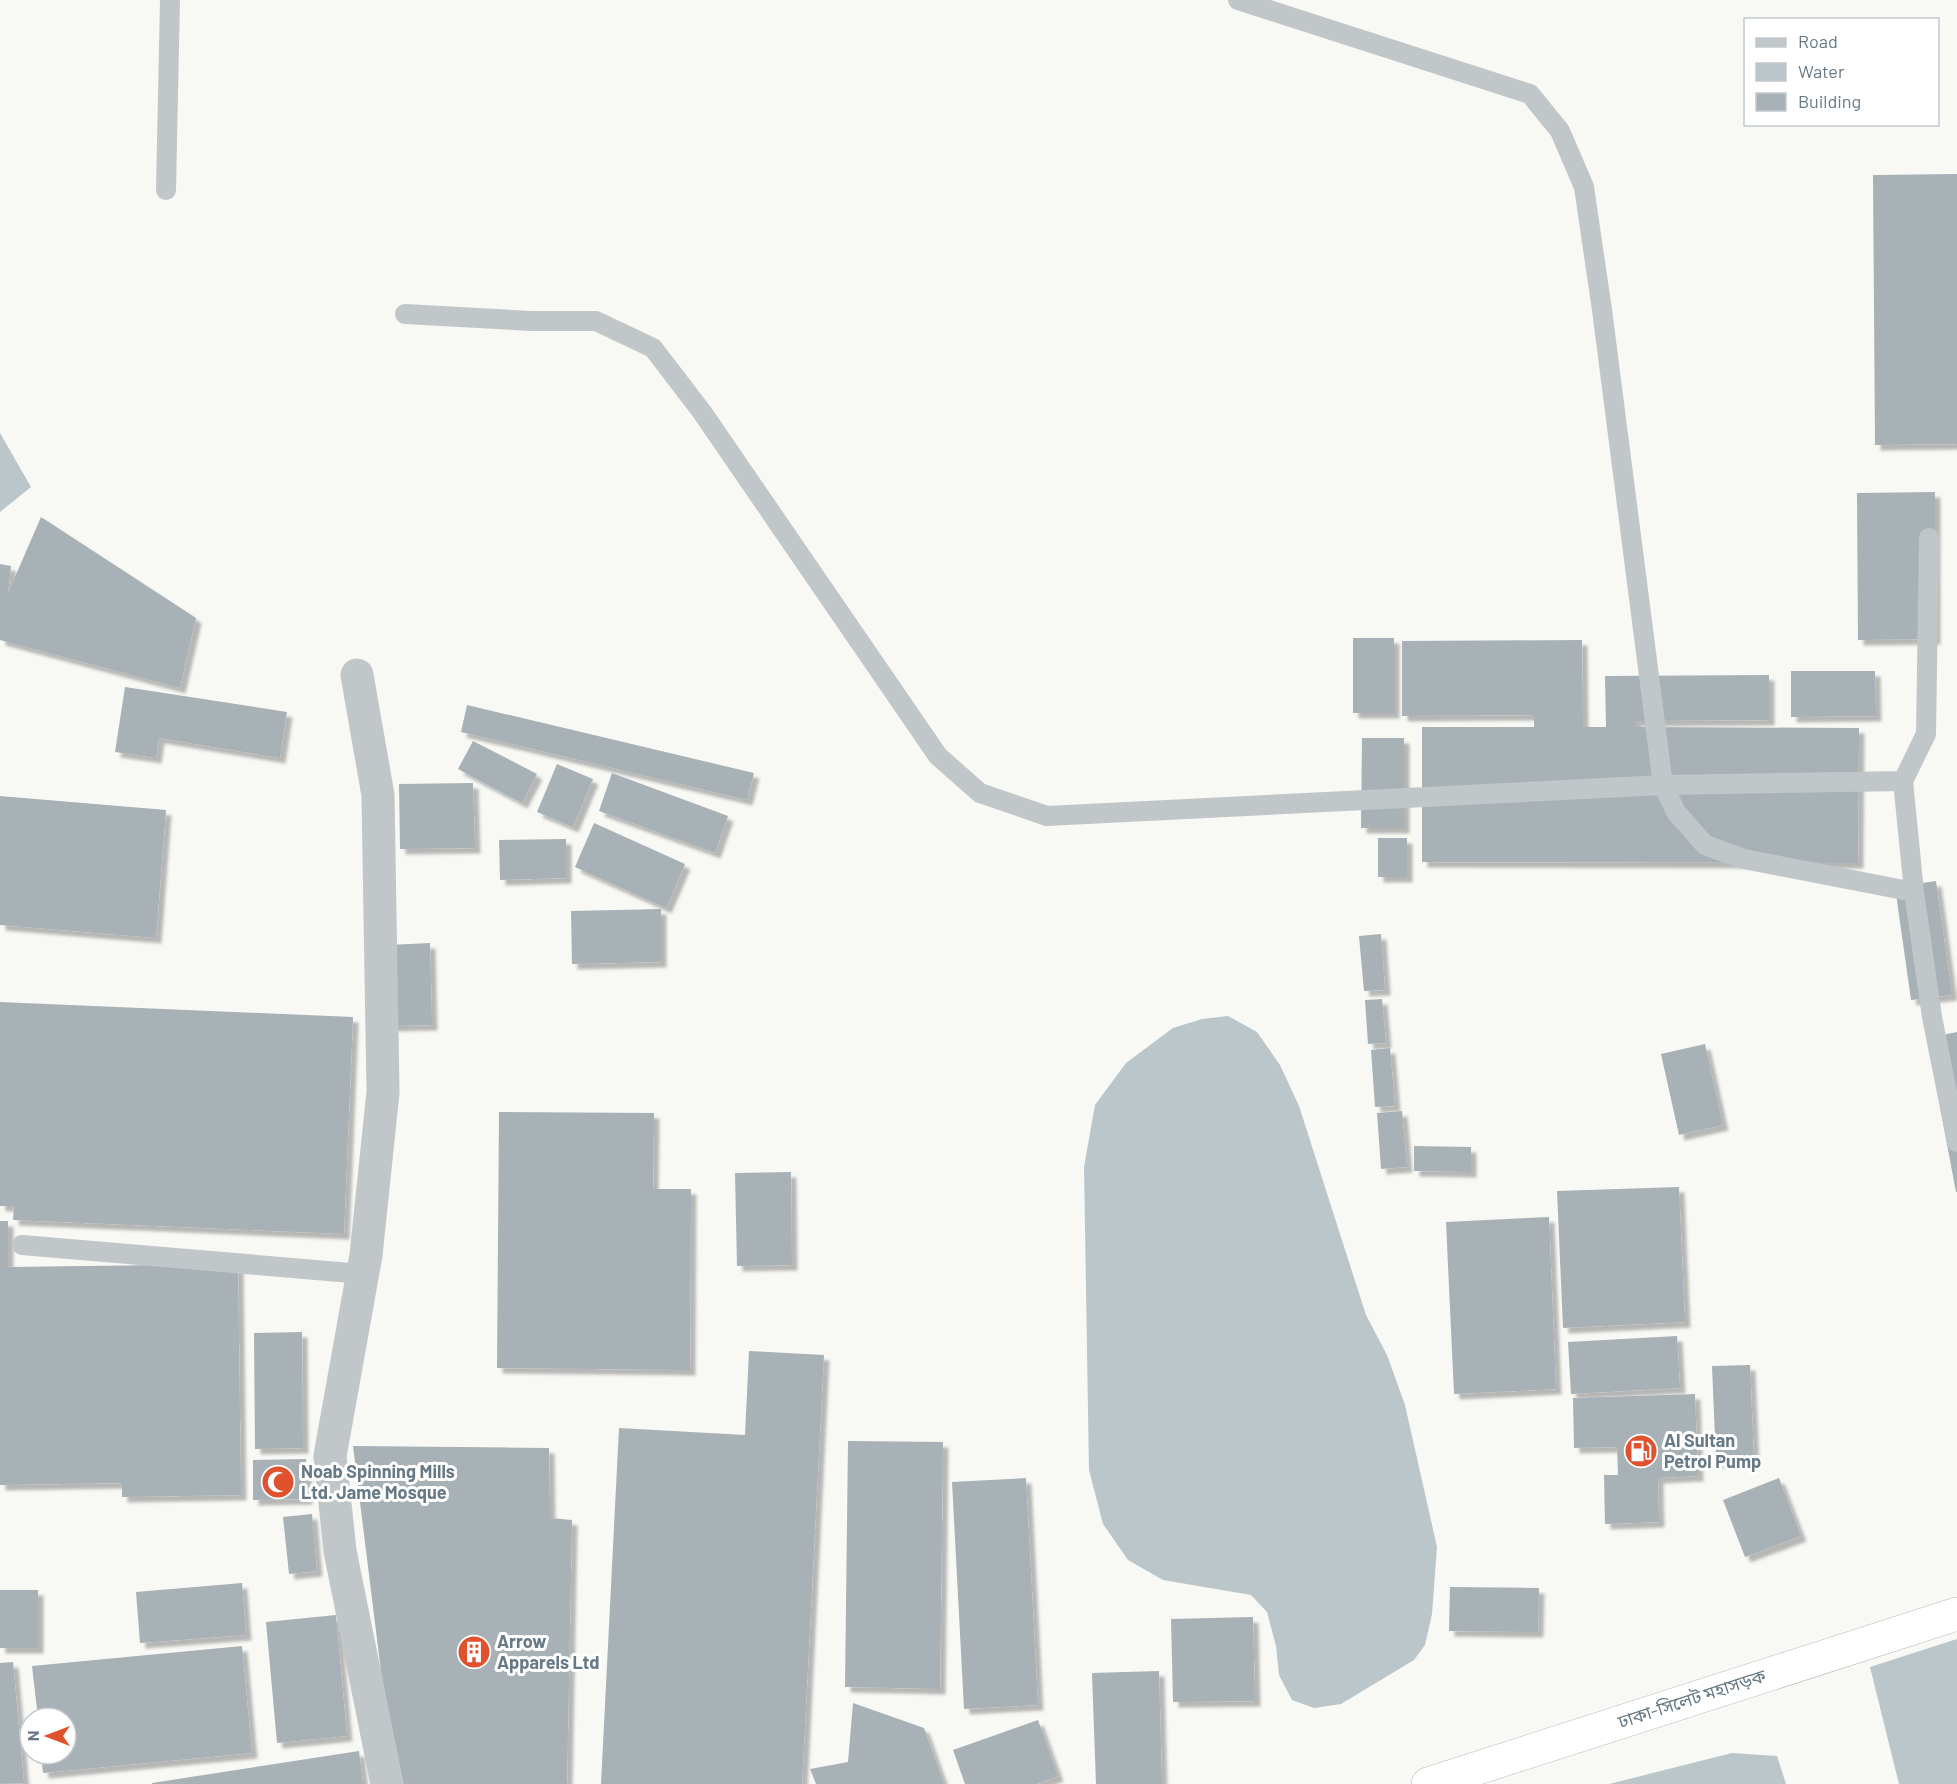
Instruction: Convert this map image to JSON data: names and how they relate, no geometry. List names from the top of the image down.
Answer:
{
  "streets": {
    "highway": ["ঢাকা-সিলেট মহাসড়ক"]
  },
  "places": {
    "fuel station": ["Al Sultan Petrol Pump"],
    "mosque": ["Noab Spinning Mills Ltd. Jame Mosque"],
    "building": ["Arrow Apparels Ltd"]
  },
  "legend": ["Road", "Water", "Building"],
  "north": "left"
}
